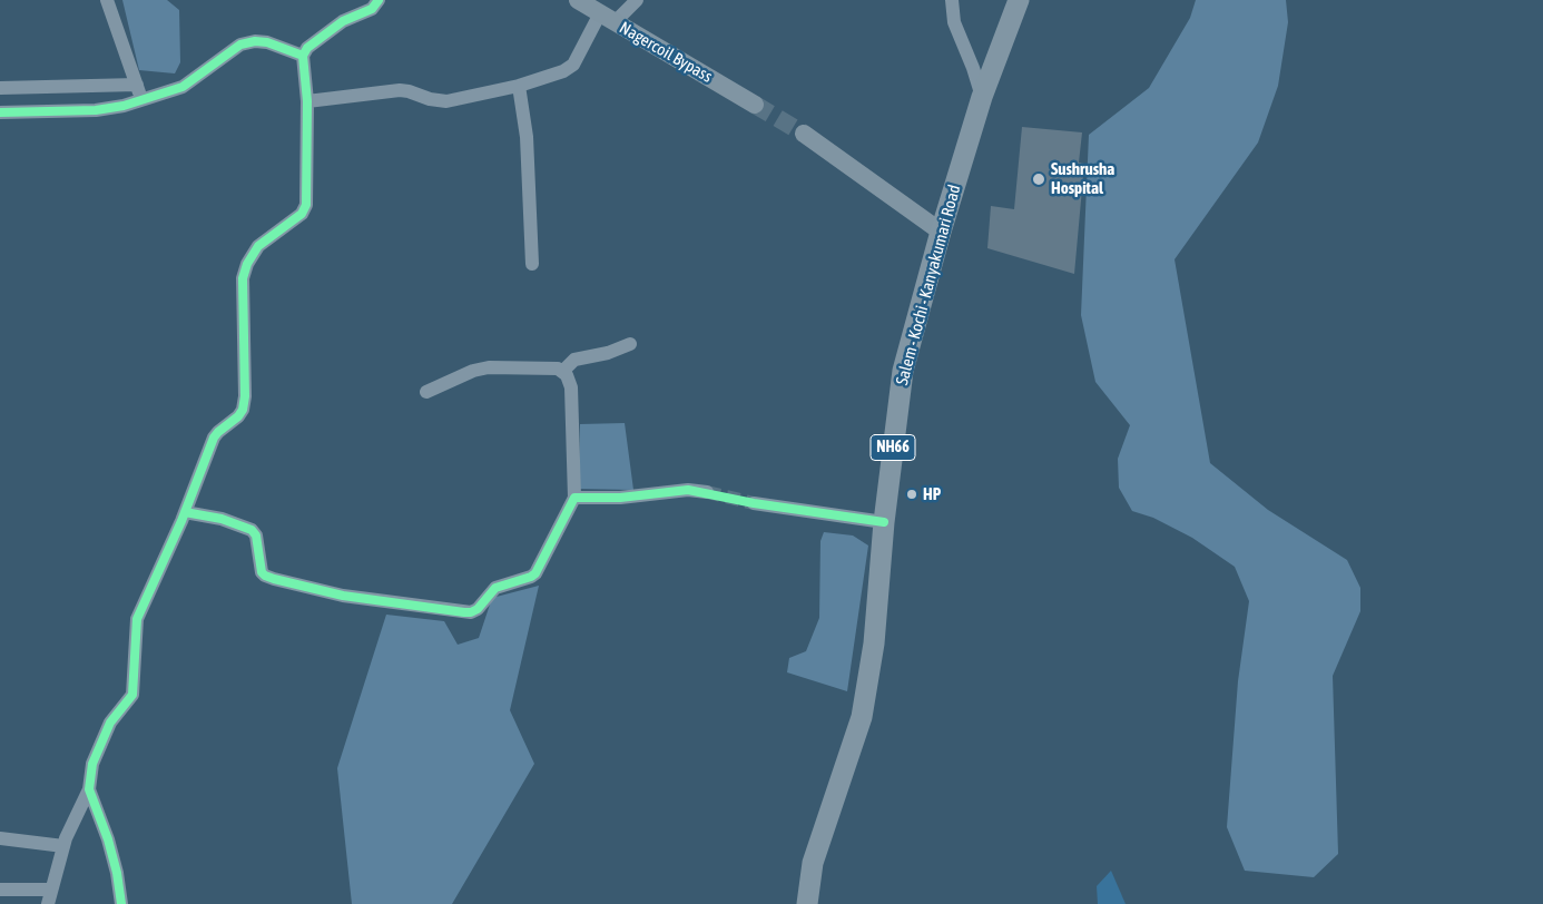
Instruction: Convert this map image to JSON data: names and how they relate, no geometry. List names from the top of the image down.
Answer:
{
  "streets": {
    "highway": ["Salem - Kochi - Kanyakumari Road", "NH66"],
    "main road": ["Nagercoil Bypass"]
  },
  "places": ["Sushrusha Hospital", "HP"]
}
